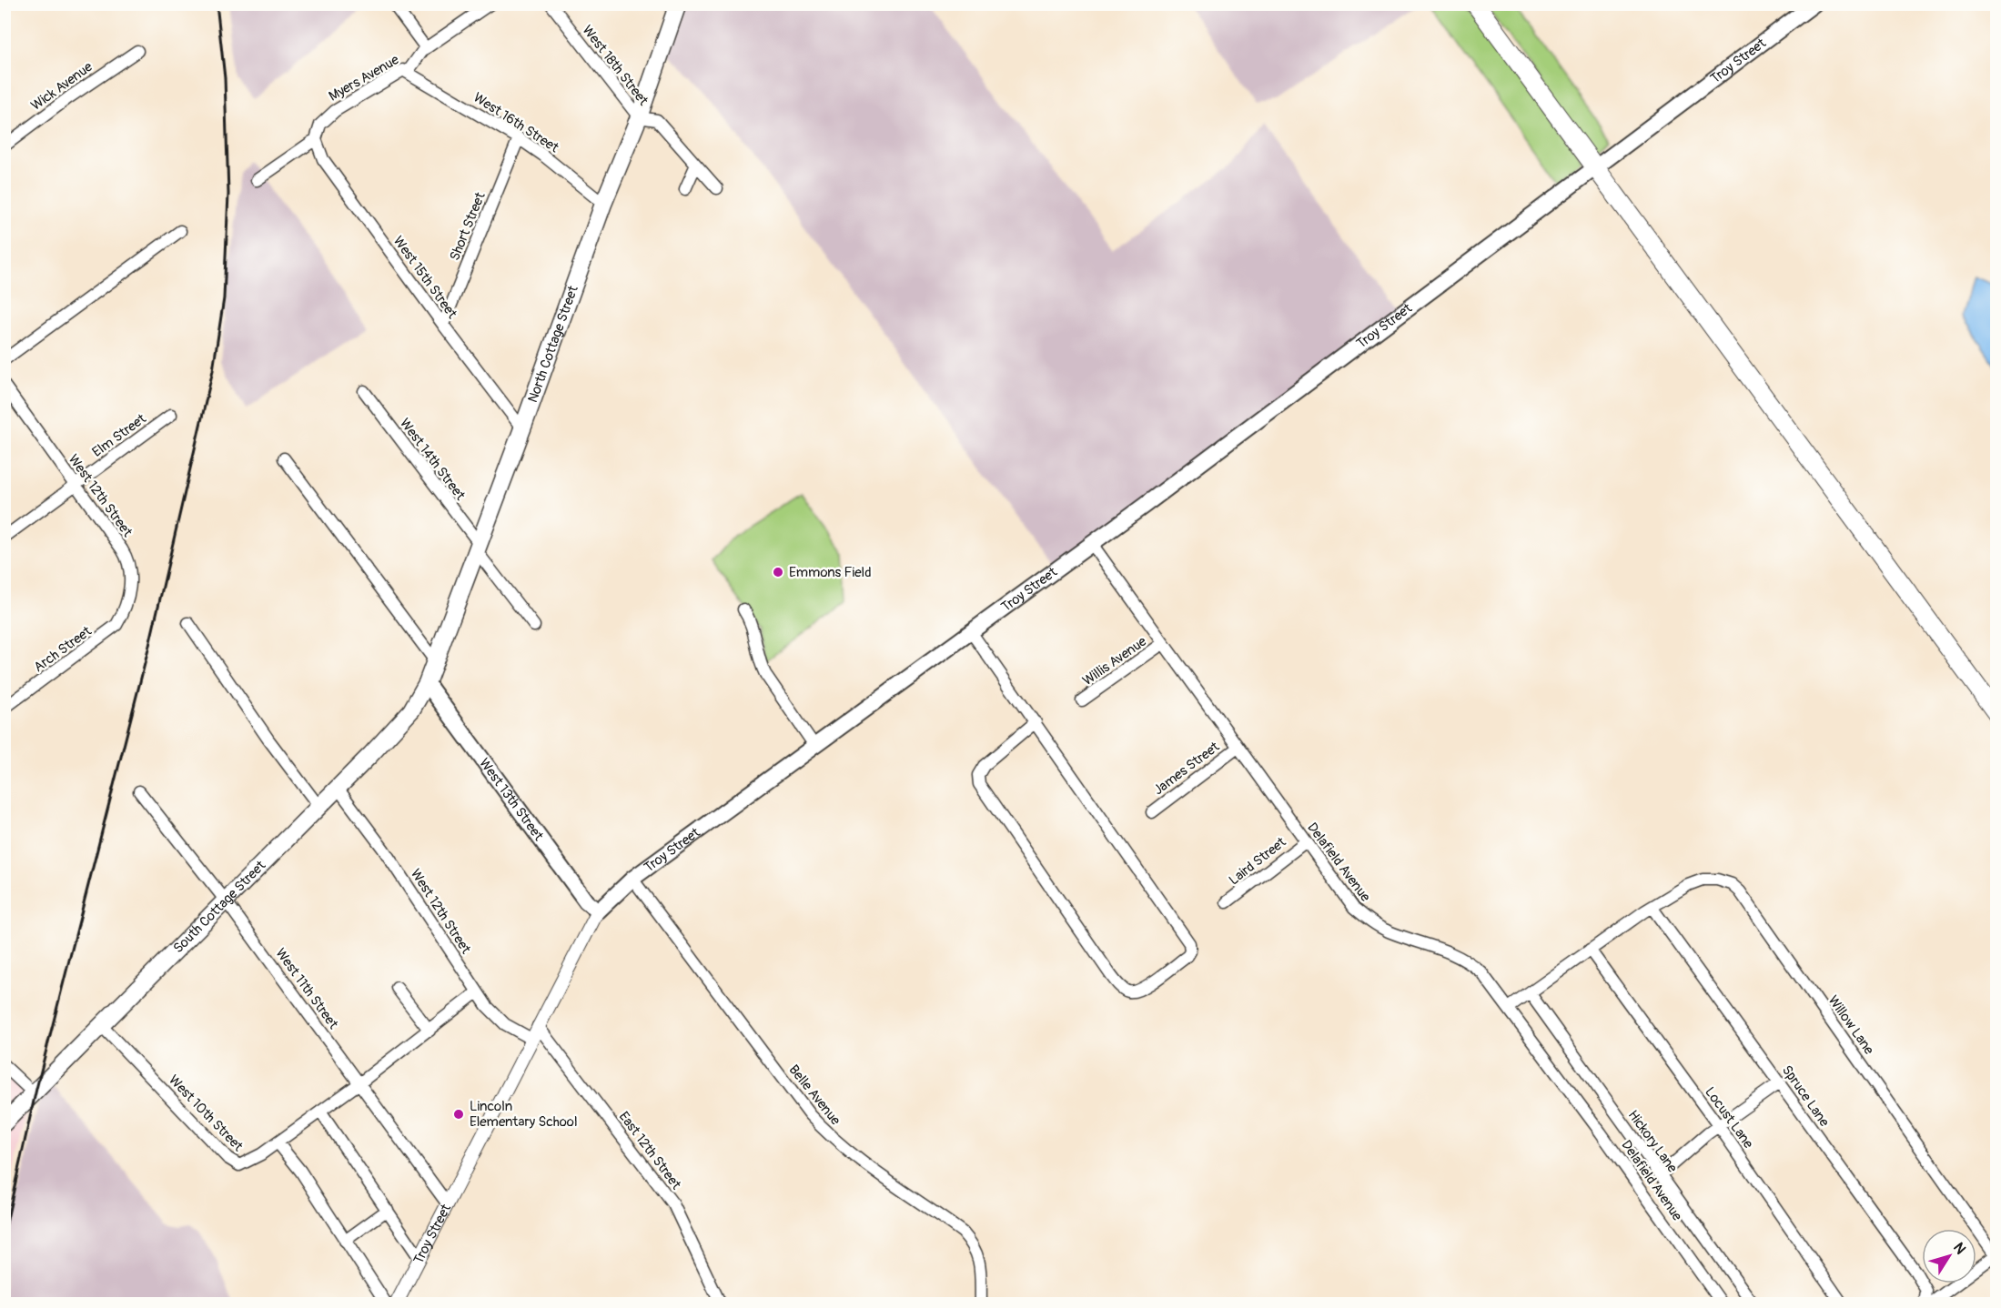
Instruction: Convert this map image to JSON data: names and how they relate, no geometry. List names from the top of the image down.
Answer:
{
  "streets": {
    "main road": [
      "Troy Street",
      "North Cottage Street",
      "West 13th Street",
      "South Cottage Street"
    ],
    "street": [
      "West 18th Street",
      "Myers Avenue",
      "Wick Avenue",
      "West 16th Street",
      "Short Street",
      "West 15th Street",
      "Elm Street",
      "West 14th Street",
      "West 12th Street",
      "Arch Street",
      "Willis Avenue",
      "James Street",
      "Laird Street",
      "Delafield Avenue",
      "West 11th Street",
      "Willow Lane",
      "Belle Avenue",
      "Spruce Lane",
      "West 10th Street",
      "Locust Lane",
      "Hickory Lane",
      "East 12th Street"
    ]
  },
  "crossings": [
    ["Troy Street", "West 12th Street"],
    ["Troy Street", "West 13th Street"],
    ["Troy Street", "Delafield Avenue"],
    ["Troy Street", "West 11th Street"],
    ["Troy Street", "Belle Avenue"],
    ["Troy Street", "East 12th Street"],
    ["West 18th Street", "North Cottage Street"],
    ["Myers Avenue", "West 16th Street"],
    ["Myers Avenue", "West 15th Street"],
    ["West 16th Street", "Short Street"],
    ["West 16th Street", "North Cottage Street"],
    ["Short Street", "West 15th Street"],
    ["West 15th Street", "North Cottage Street"],
    ["North Cottage Street", "West 14th Street"],
    ["North Cottage Street", "West 13th Street"],
    ["North Cottage Street", "South Cottage Street"],
    ["Elm Street", "West 12th Street"],
    ["West 12th Street", "Arch Street"],
    ["West 12th Street", "South Cottage Street"],
    ["West 12th Street", "West 10th Street"],
    ["Willis Avenue", "Delafield Avenue"],
    ["James Street", "Delafield Avenue"],
    ["West 13th Street", "South Cottage Street"],
    ["Laird Street", "Delafield Avenue"],
    ["Delafield Avenue", "Willow Lane"],
    ["South Cottage Street", "West 11th Street"],
    ["South Cottage Street", "West 10th Street"],
    ["West 11th Street", "West 10th Street"],
    ["Willow Lane", "Spruce Lane"],
    ["Willow Lane", "Locust Lane"],
    ["Willow Lane", "Hickory Lane"]
  ],
  "places": ["Emmons Field", "Lincoln Elementary School"],
  "north": "top right"
}
